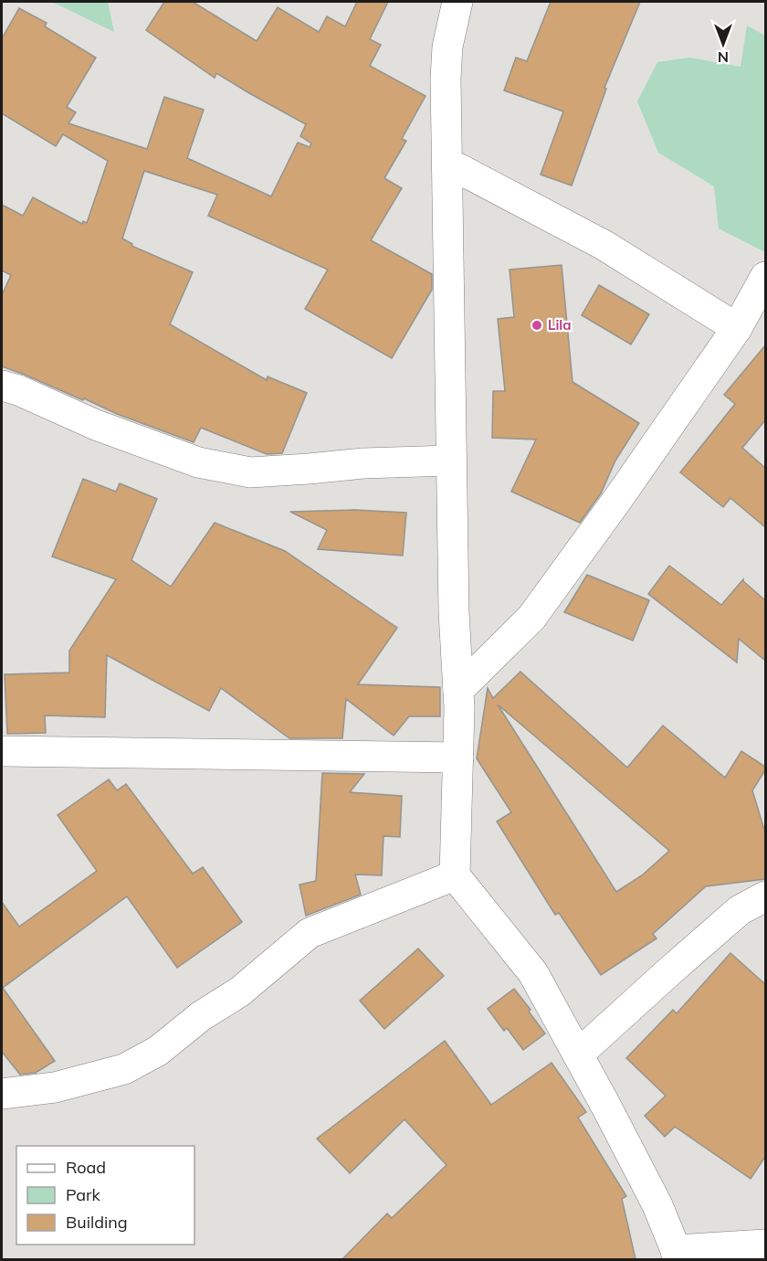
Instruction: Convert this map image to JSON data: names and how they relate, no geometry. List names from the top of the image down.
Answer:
{
  "places": ["Lila"],
  "legend": ["Road", "Park", "Building"],
  "north": "bottom"
}
